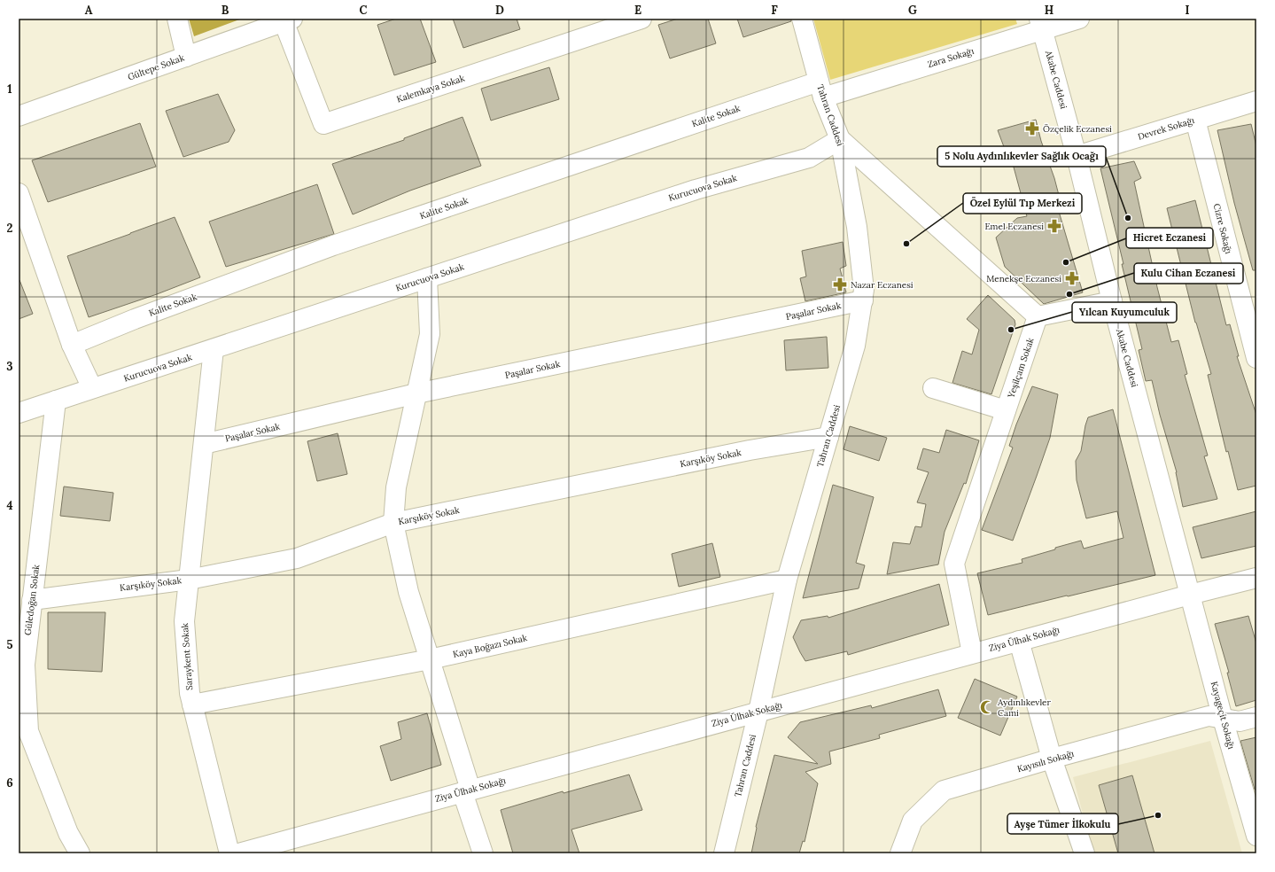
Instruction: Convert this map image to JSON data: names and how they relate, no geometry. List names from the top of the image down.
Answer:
{
  "streets": {
    "street": [
      "Zara Sokağı",
      "Gültepe Sokak",
      "Akabe Caddesi",
      "Kalemkaya Sokak",
      "Tahran Caddesi",
      "Kalite Sokak",
      "Devrek Sokağı",
      "Kurucuova Sokak",
      "Cizre Sokağı",
      "Paşalar Sokak",
      "Yeşilçam Sokak",
      "Karşıköy Sokak",
      "Güledoğan Sokak",
      "Ziya Ülhak Sokağı",
      "Kaya Boğazı Sokak",
      "Saraykent Sokak",
      "Kayageçit Sokağı",
      "Kayısılı Sokağı"
    ]
  },
  "crossings": [
    ["Zara Sokağı", "Akabe Caddesi"],
    ["Zara Sokağı", "Tahran Caddesi"],
    ["Zara Sokağı", "Kalite Sokak"],
    ["Gültepe Sokak", "Kalemkaya Sokak"],
    ["Akabe Caddesi", "Devrek Sokağı"],
    ["Akabe Caddesi", "Ziya Ülhak Sokağı"],
    ["Akabe Caddesi", "Kayageçit Sokağı"],
    ["Tahran Caddesi", "Kalite Sokak"],
    ["Tahran Caddesi", "Kurucuova Sokak"],
    ["Tahran Caddesi", "Paşalar Sokak"],
    ["Tahran Caddesi", "Karşıköy Sokak"],
    ["Tahran Caddesi", "Ziya Ülhak Sokağı"],
    ["Tahran Caddesi", "Kaya Boğazı Sokak"],
    ["Devrek Sokağı", "Cizre Sokağı"],
    ["Kurucuova Sokak", "Güledoğan Sokak"],
    ["Kurucuova Sokak", "Saraykent Sokak"],
    ["Paşalar Sokak", "Saraykent Sokak"],
    ["Yeşilçam Sokak", "Ziya Ülhak Sokağı"],
    ["Karşıköy Sokak", "Güledoğan Sokak"],
    ["Karşıköy Sokak", "Saraykent Sokak"],
    ["Ziya Ülhak Sokağı", "Kayageçit Sokağı"],
    ["Kaya Boğazı Sokak", "Saraykent Sokak"],
    ["Kayageçit Sokağı", "Kayısılı Sokağı"]
  ],
  "places": {
    "pharmacy": [
      "Özçelik Eczanesi",
      "Emel Eczanesi",
      "Menekşe Eczanesi",
      "Nazar Eczanesi"
    ],
    "other": [
      "5 Nolu Aydınlıkevler Sağlık Ocağı",
      "Özel Eylül Tıp Merkezi",
      "Hicret Eczanesi",
      "Kulu Cihan Eczanesi",
      "Yılcan Kuyumculuk",
      "Ayşe Tümer İlkokulu"
    ],
    "mosque": ["Aydınlıkevler Cami"]
  },
  "grid": {
    "columns": [
      "A",
      "B",
      "C",
      "D",
      "E",
      "F",
      "G",
      "H",
      "I"
    ],
    "rows": [
      "1",
      "2",
      "3",
      "4",
      "5",
      "6"
    ]
  }
}
